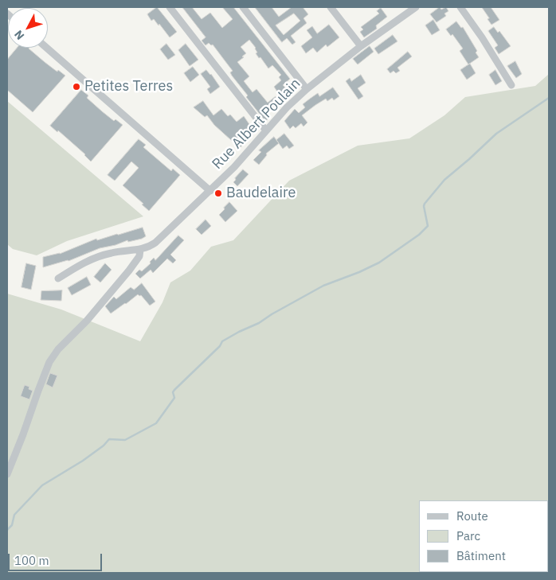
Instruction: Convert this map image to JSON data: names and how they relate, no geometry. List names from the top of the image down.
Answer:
{
  "streets": {
    "street": ["Rue Albert Poulain"]
  },
  "places": ["Petites Terres", "Baudelaire"],
  "legend": ["Route", "Parc", "Bâtiment"],
  "scale_bar": "100 m",
  "north": "bottom left"
}
